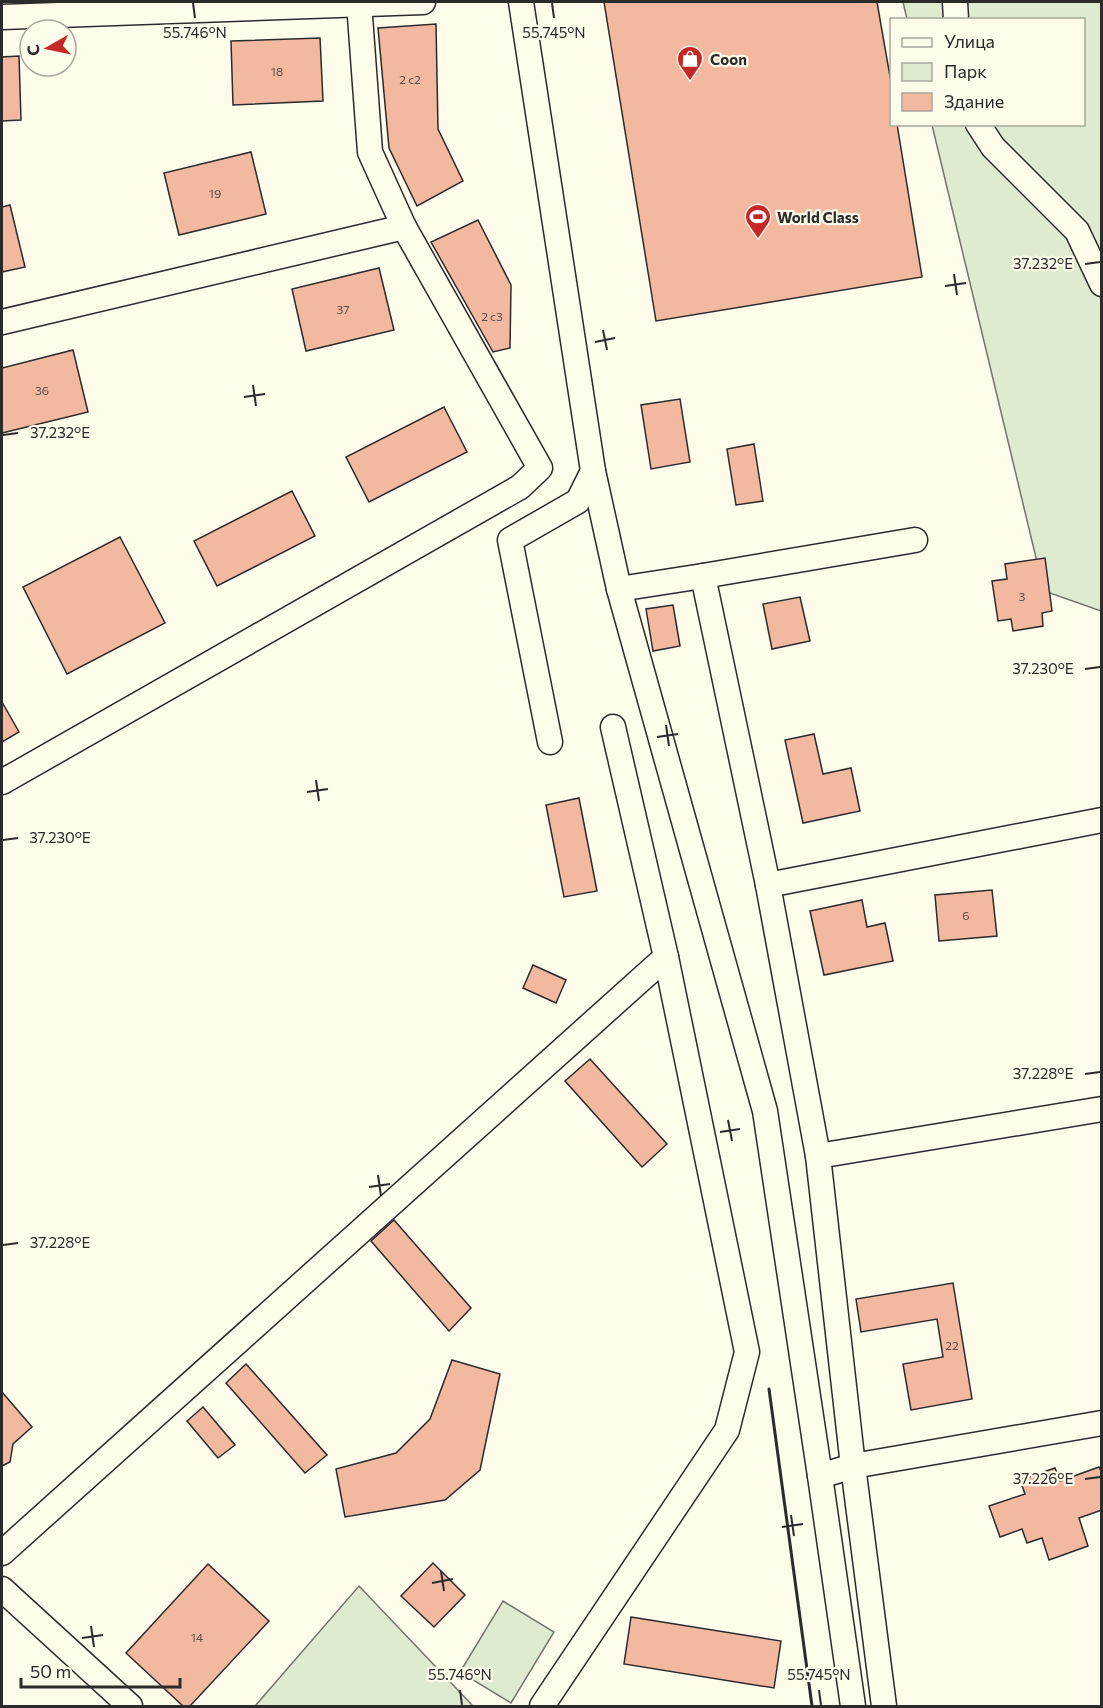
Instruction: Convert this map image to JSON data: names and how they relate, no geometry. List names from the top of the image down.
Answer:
{
  "places": {
    "shop": ["Coon"],
    "sports": ["World Class"]
  },
  "house_numbers": [
    "18",
    "2 с2",
    "19",
    "37",
    "2 с3",
    "36",
    "3",
    "6",
    "22",
    "14"
  ],
  "legend": ["Улица", "Парк", "Здание"],
  "scale_bar": "50 m",
  "north": "left",
  "coordinates": [
    "55.746°N",
    "55.745°N",
    "37.232°E",
    "37.230°E",
    "37.228°E",
    "37.226°E"
  ]
}
